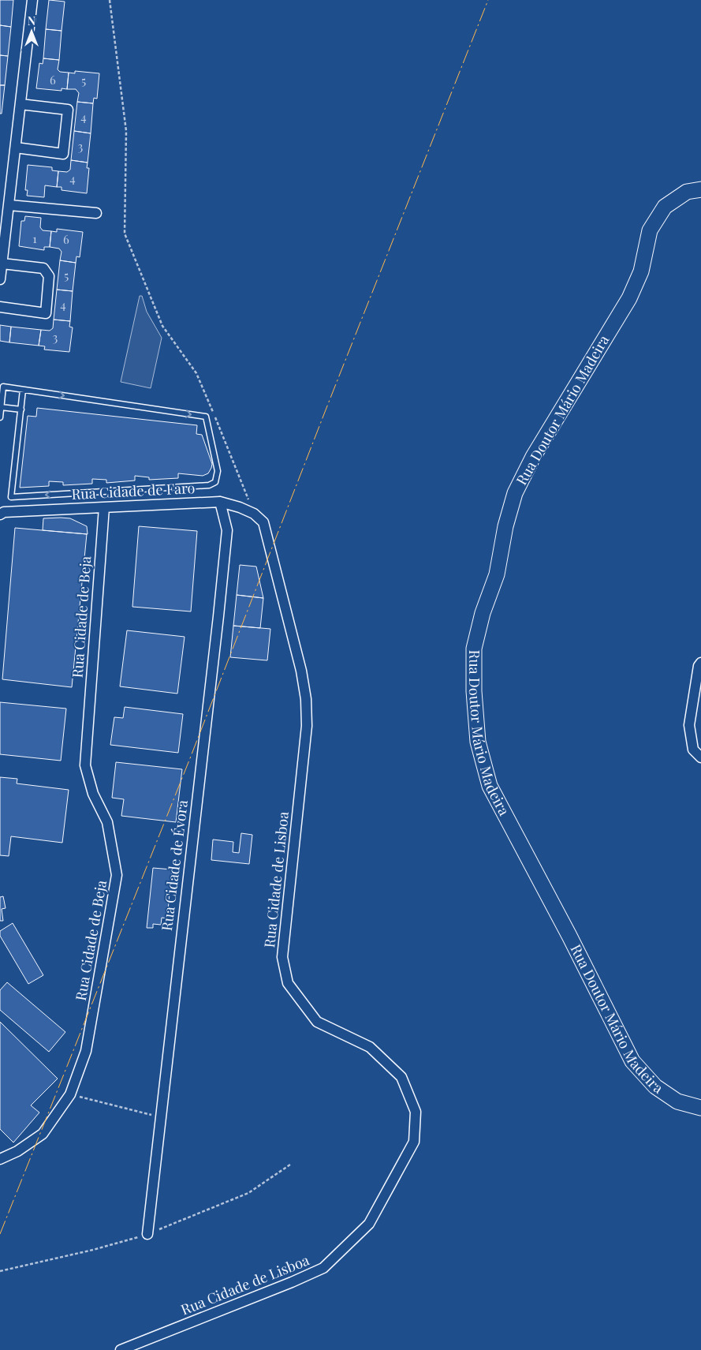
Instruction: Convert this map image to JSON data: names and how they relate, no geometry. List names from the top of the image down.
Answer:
{
  "streets": {
    "main road": ["Rua Doutor Mário Madeira"],
    "street": [
      "Rua Cidade de Faro",
      "Rua Cidade de Beja",
      "Rua Cidade de Évora",
      "Rua Cidade de Lisboa"
    ]
  },
  "crossings": [
    ["Rua Cidade de Faro", "Rua Cidade de Beja"],
    ["Rua Cidade de Faro", "Rua Cidade de Évora"],
    ["Rua Cidade de Faro", "Rua Cidade de Lisboa"]
  ],
  "house_numbers": [
    "6",
    "5",
    "4",
    "3",
    "4",
    "1",
    "6",
    "5",
    "4",
    "3"
  ],
  "north": "top"
}
